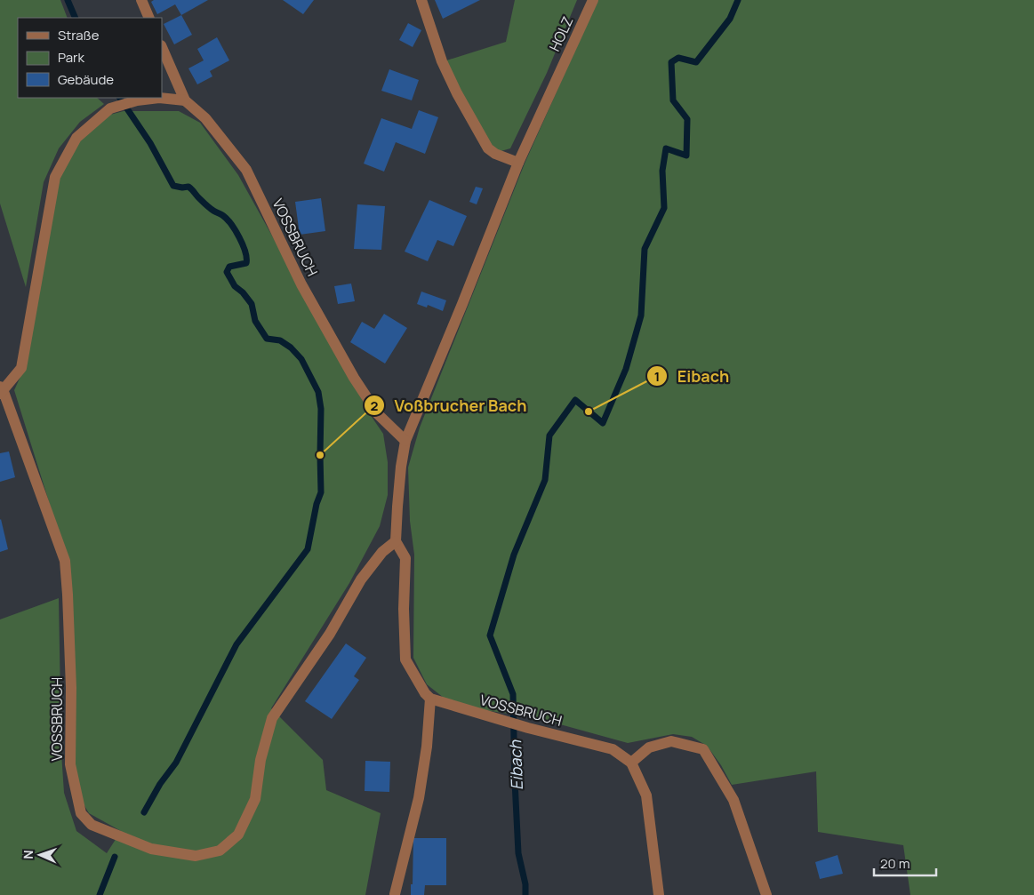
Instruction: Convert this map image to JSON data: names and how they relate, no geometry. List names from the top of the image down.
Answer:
{
  "streets": {
    "street": ["HOLZ", "VOSSBRUCH"]
  },
  "water": ["Eibach"],
  "places": ["Eibach", "Voßbrucher Bach"],
  "legend": ["Straße", "Park", "Gebäude"],
  "scale_bar": "20 m",
  "north": "left"
}
